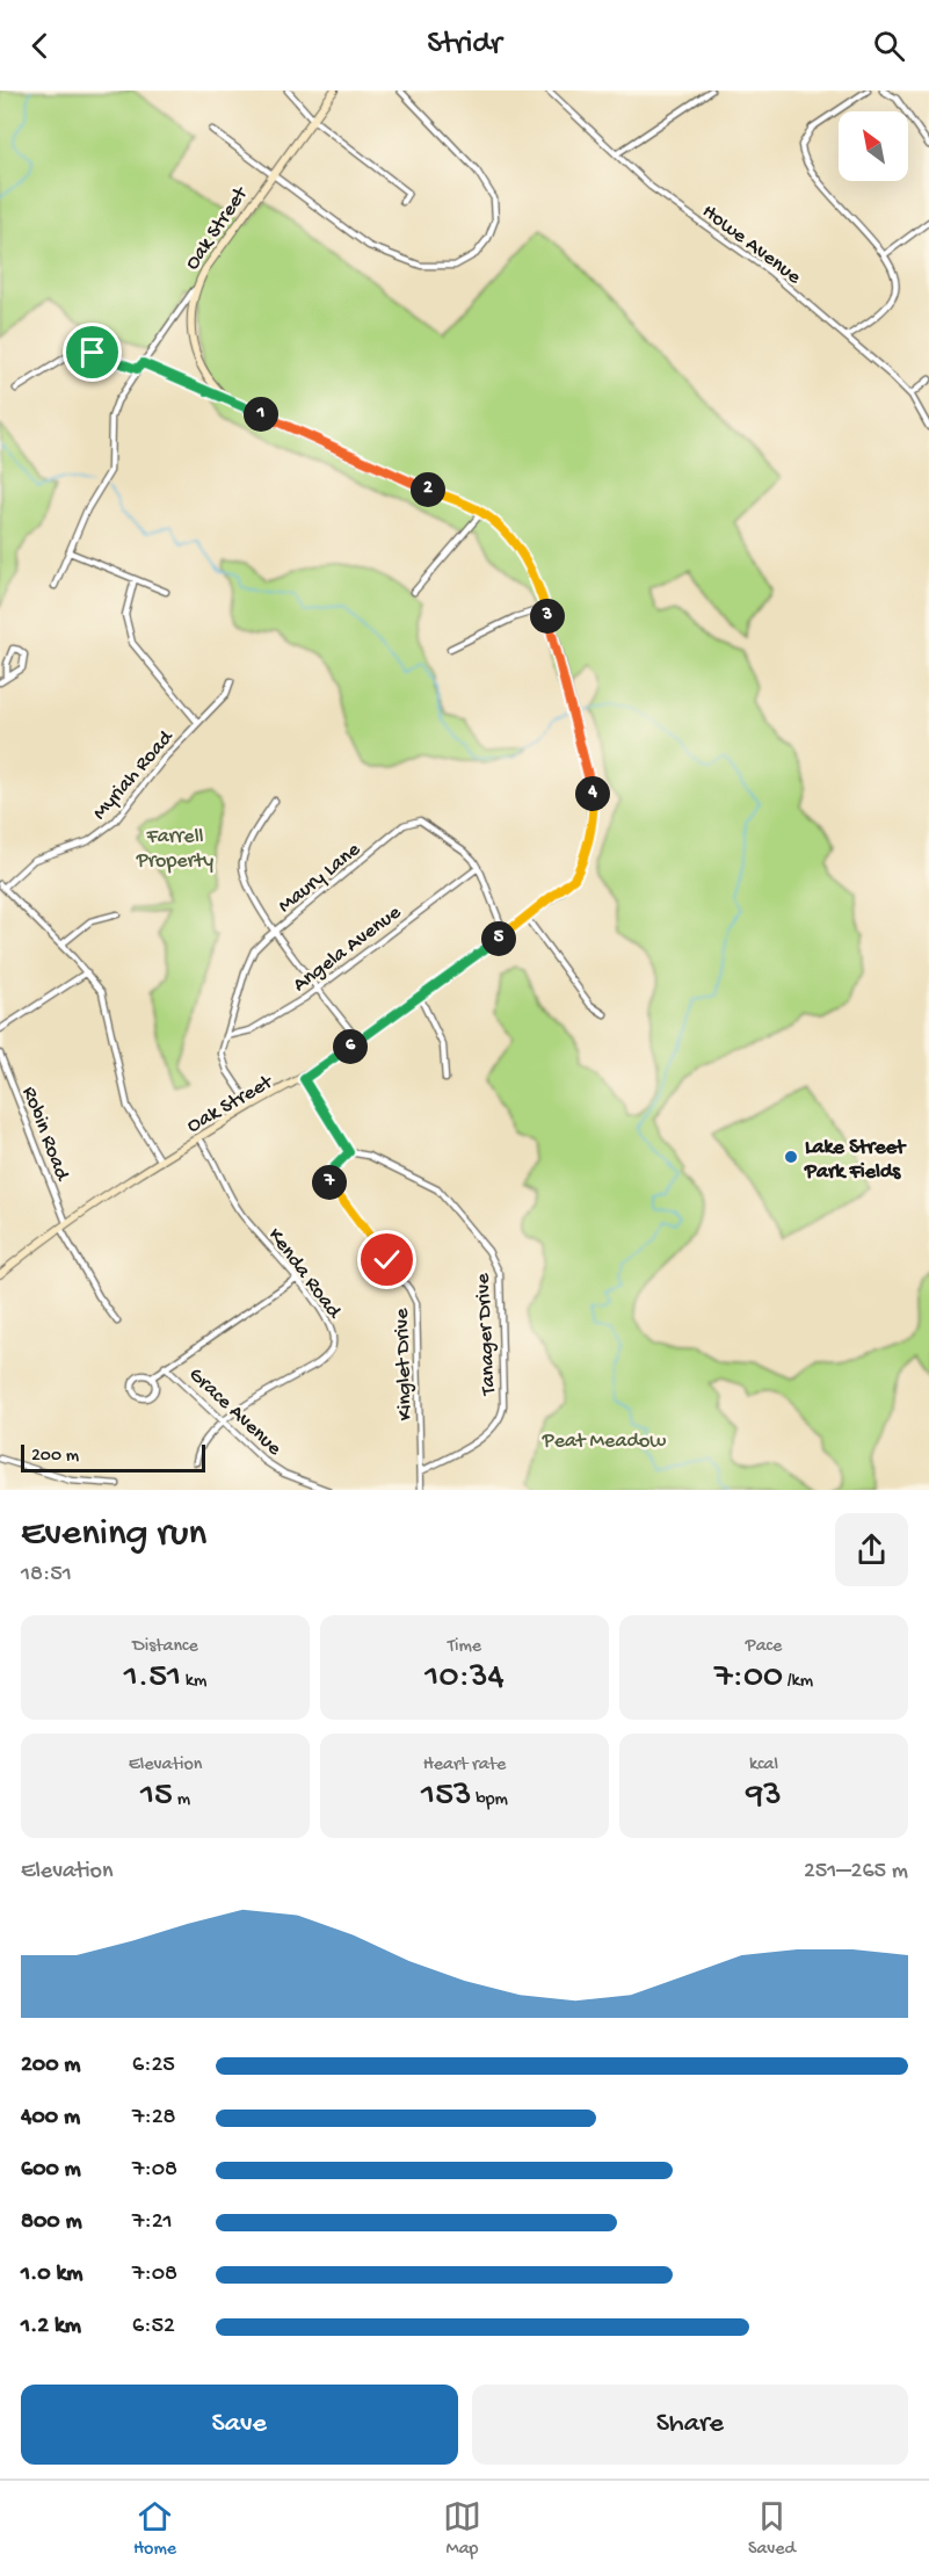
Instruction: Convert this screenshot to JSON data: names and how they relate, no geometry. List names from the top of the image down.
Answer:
{
  "streets": {
    "street": [
      "Oak Street",
      "Howe Avenue",
      "Myriah Road",
      "Maury Lane",
      "Angela Avenue",
      "Robin Road",
      "Kenda Road",
      "Tanager Drive",
      "Kinglet Drive",
      "Grace Avenue"
    ]
  },
  "crossings": [
    ["Oak Street", "Maury Lane"],
    ["Oak Street", "Robin Road"],
    ["Oak Street", "Kenda Road"],
    ["Maury Lane", "Angela Avenue"],
    ["Kenda Road", "Grace Avenue"],
    ["Tanager Drive", "Kinglet Drive"]
  ],
  "parks": ["Farrell Property", "Peat Meadow"],
  "places": ["Lake Street Park Fields"],
  "scale_bar": "200 m",
  "north": "top left",
  "page": {
    "header": "Stridr",
    "pins": [
      "1",
      "2",
      "3",
      "4",
      "5",
      "6",
      "7"
    ],
    "scale": "200 m",
    "heading": ["Evening run", "18:51"],
    "stats": [
      ["Distance", "1.51 km"],
      ["Time", "10:34"],
      ["Pace", "7:00 /km"],
      ["Elevation", "15 m"],
      ["Heart rate", "153 bpm"],
      ["kcal", "93"]
    ],
    "chart": ["Elevation", "251–265 m"],
    "list": [
      {
        "name": "200 m",
        "note": "6:25"
      },
      {
        "name": "400 m",
        "note": "7:28"
      },
      {
        "name": "600 m",
        "note": "7:08"
      },
      {
        "name": "800 m",
        "note": "7:21"
      },
      {
        "name": "1.0 km",
        "note": "7:08"
      },
      {
        "name": "1.2 km",
        "note": "6:52"
      }
    ],
    "buttons": ["Save", "Share"],
    "tabs": ["Home", "Map", "Saved"]
  }
}
